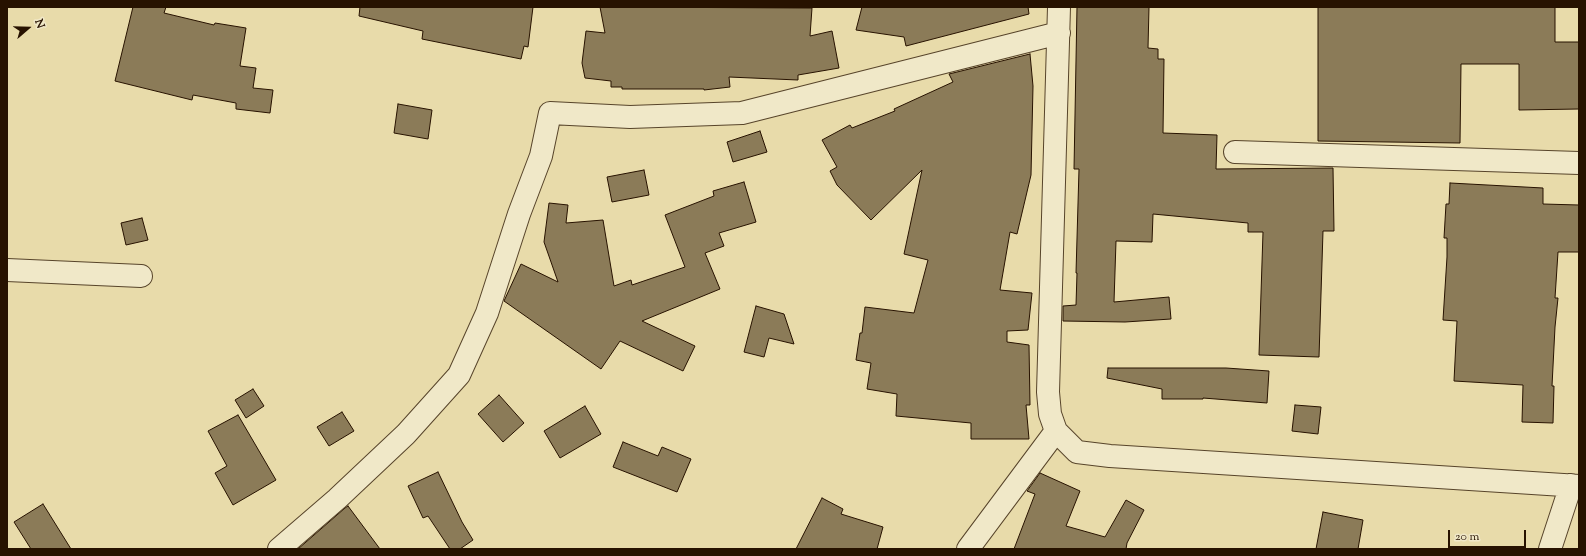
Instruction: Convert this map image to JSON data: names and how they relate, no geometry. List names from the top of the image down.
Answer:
{
  "scale_bar": "20 m",
  "north": "right"
}
